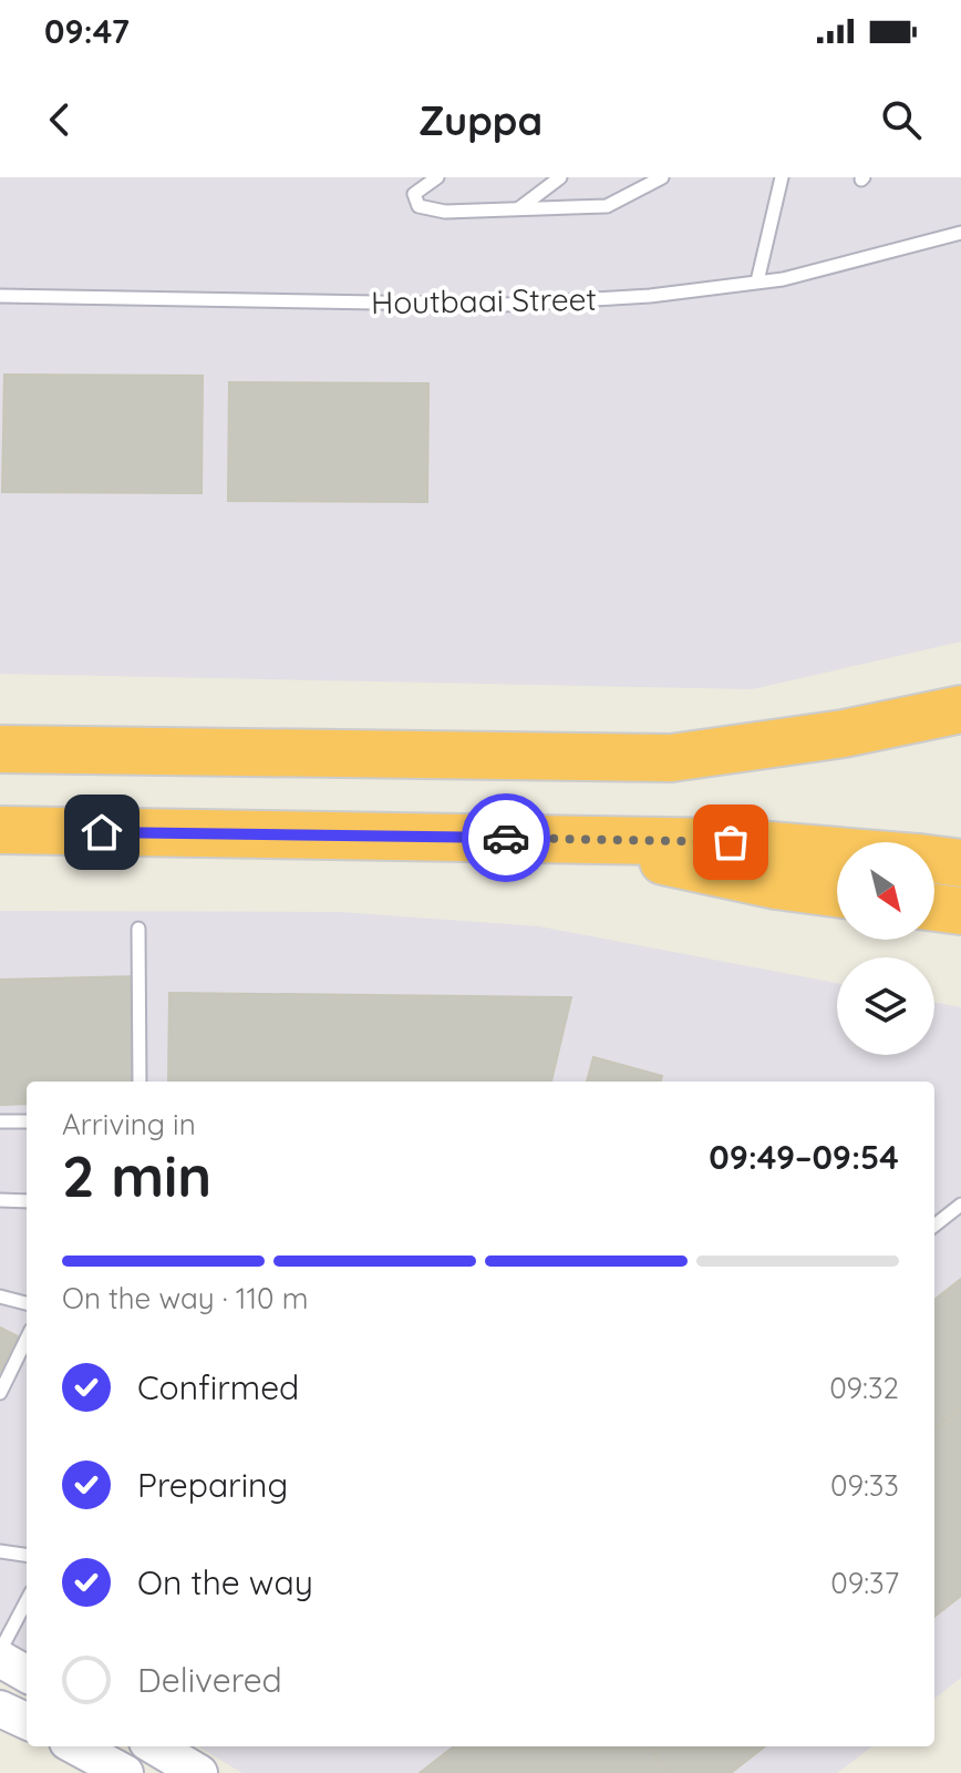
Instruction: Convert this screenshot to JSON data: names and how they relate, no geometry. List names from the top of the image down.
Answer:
{
  "streets": {
    "lane": ["Houtbaai Street"]
  },
  "north": "bottom right",
  "page": {
    "status": "09:47",
    "header": "Zuppa",
    "heading": ["2 min", "Arriving in", "09:49–09:54"],
    "bar": "On the way · 110 m",
    "list": [
      ["Confirmed", "09:32"],
      ["Preparing", "09:33"],
      ["On the way", "09:37"],
      "Delivered"
    ]
  }
}
